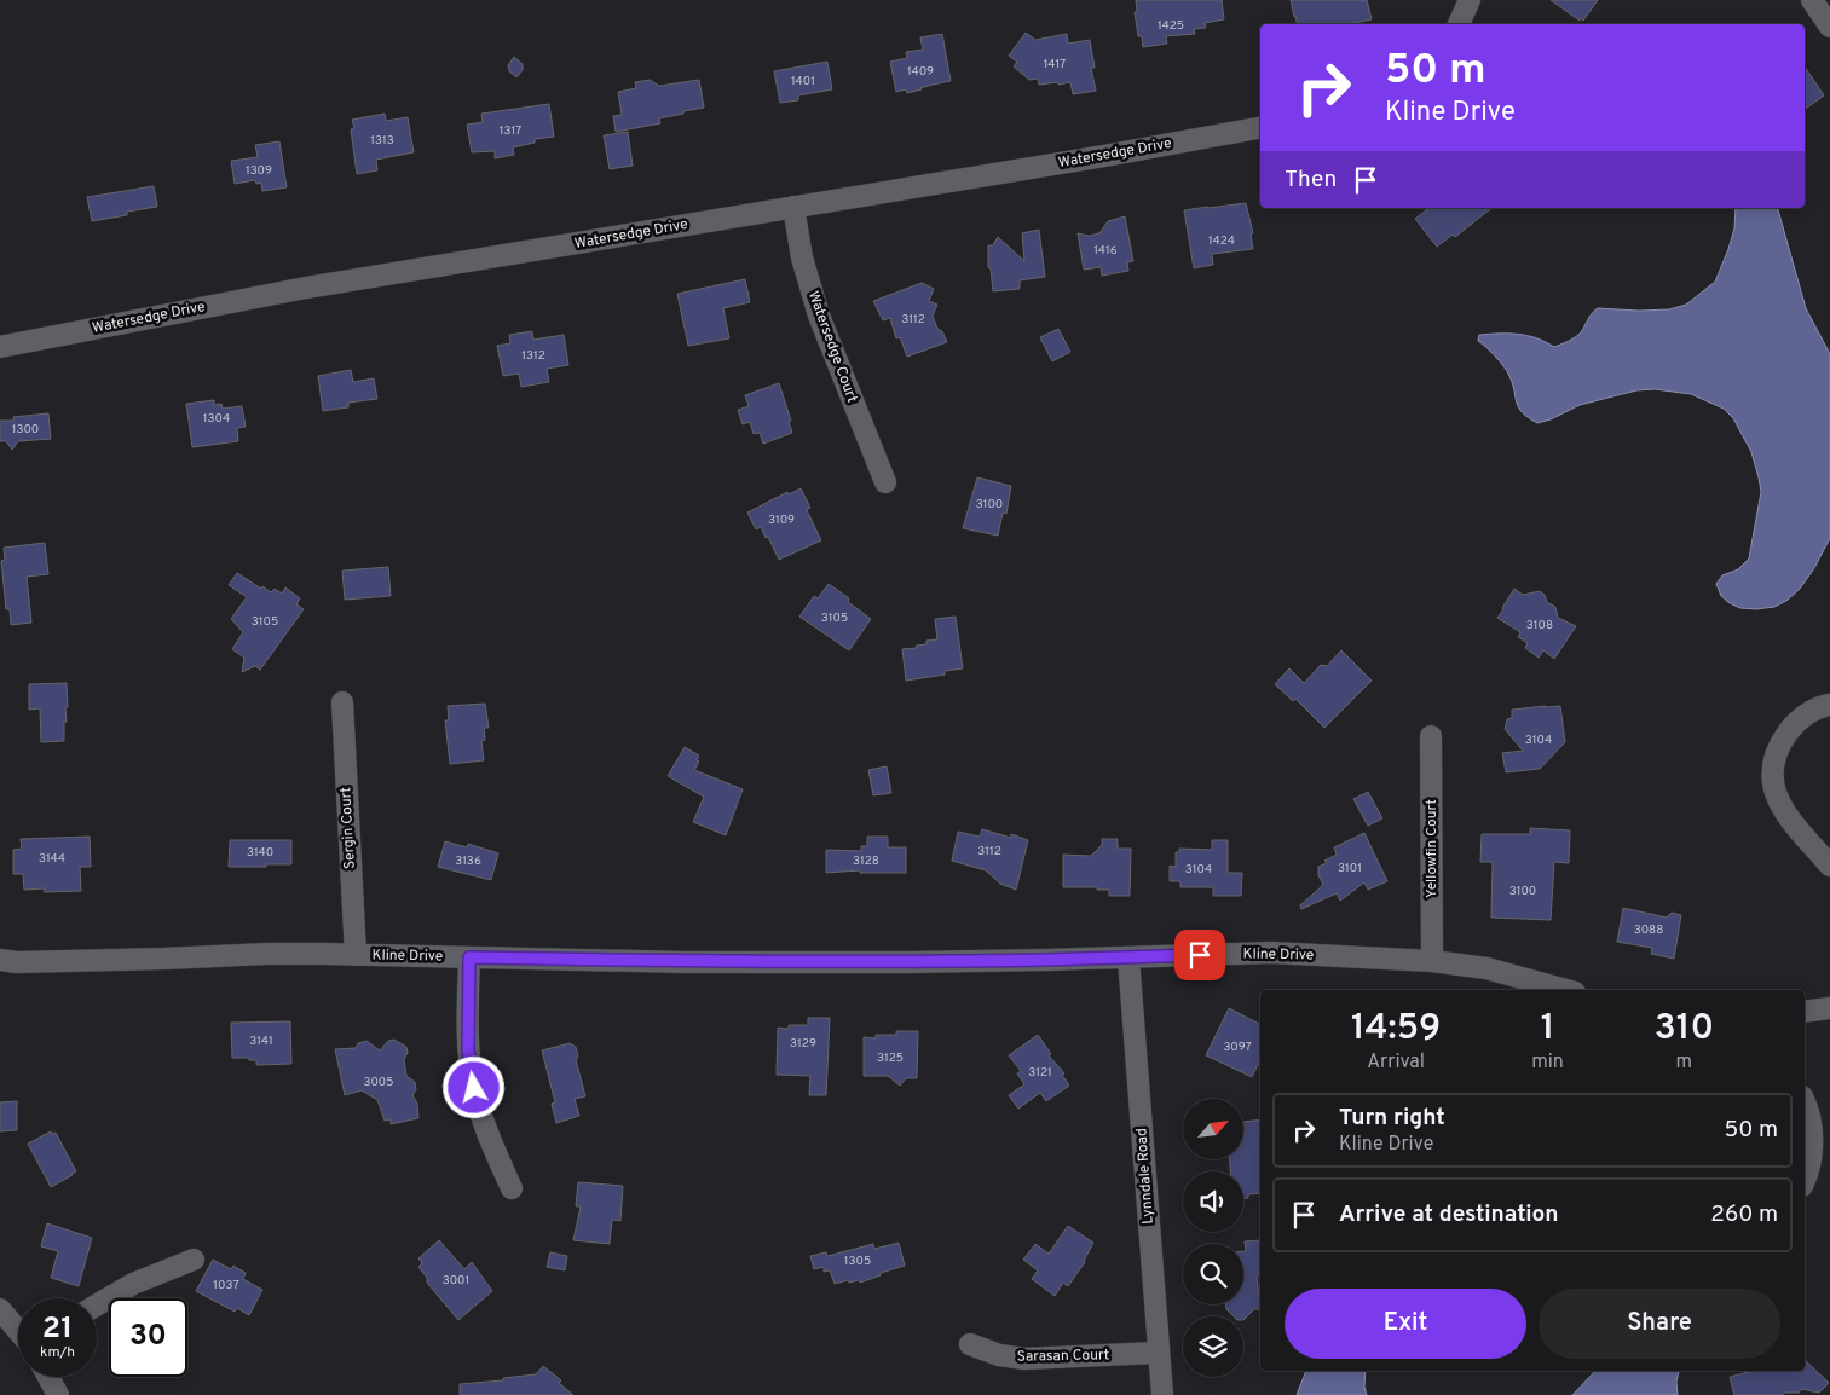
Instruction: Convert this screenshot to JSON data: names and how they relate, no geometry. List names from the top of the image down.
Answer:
{
  "streets": {
    "street": [
      "Watersedge Drive",
      "Watersedge Court",
      "Sergin Court",
      "Yellowfin Court",
      "Kline Drive",
      "Lynndale Road",
      "Sarasan Court"
    ]
  },
  "crossings": [
    ["Watersedge Drive", "Watersedge Court"],
    ["Sergin Court", "Kline Drive"],
    ["Yellowfin Court", "Kline Drive"],
    ["Kline Drive", "Lynndale Road"],
    ["Lynndale Road", "Sarasan Court"]
  ],
  "house_numbers": [
    "1425",
    "1417",
    "1409",
    "1401",
    "1317",
    "1313",
    "1309",
    "1424",
    "1416",
    "3112",
    "1312",
    "1304",
    "1300",
    "3100",
    "3109",
    "3105",
    "3105",
    "3108",
    "3104",
    "3112",
    "3140",
    "3144",
    "3136",
    "3128",
    "3101",
    "3104",
    "3100",
    "3088",
    "3141",
    "3129",
    "3097",
    "3125",
    "3121",
    "3005",
    "1305",
    "3001",
    "1037"
  ],
  "north": "top right",
  "page": {
    "turn": ["50 m", "Kline Drive"],
    "then": "Then",
    "eta": [
      "14:59",
      "Arrival",
      "1",
      "min",
      "310",
      "m"
    ],
    "list": [
      {
        "name": "Turn right",
        "note": "Kline Drive",
        "value": "50 m"
      },
      {
        "name": "Arrive at destination",
        "value": "260 m"
      }
    ],
    "buttons": ["Exit", "Share"],
    "speed": "21 km/h",
    "limit": "30"
  }
}
